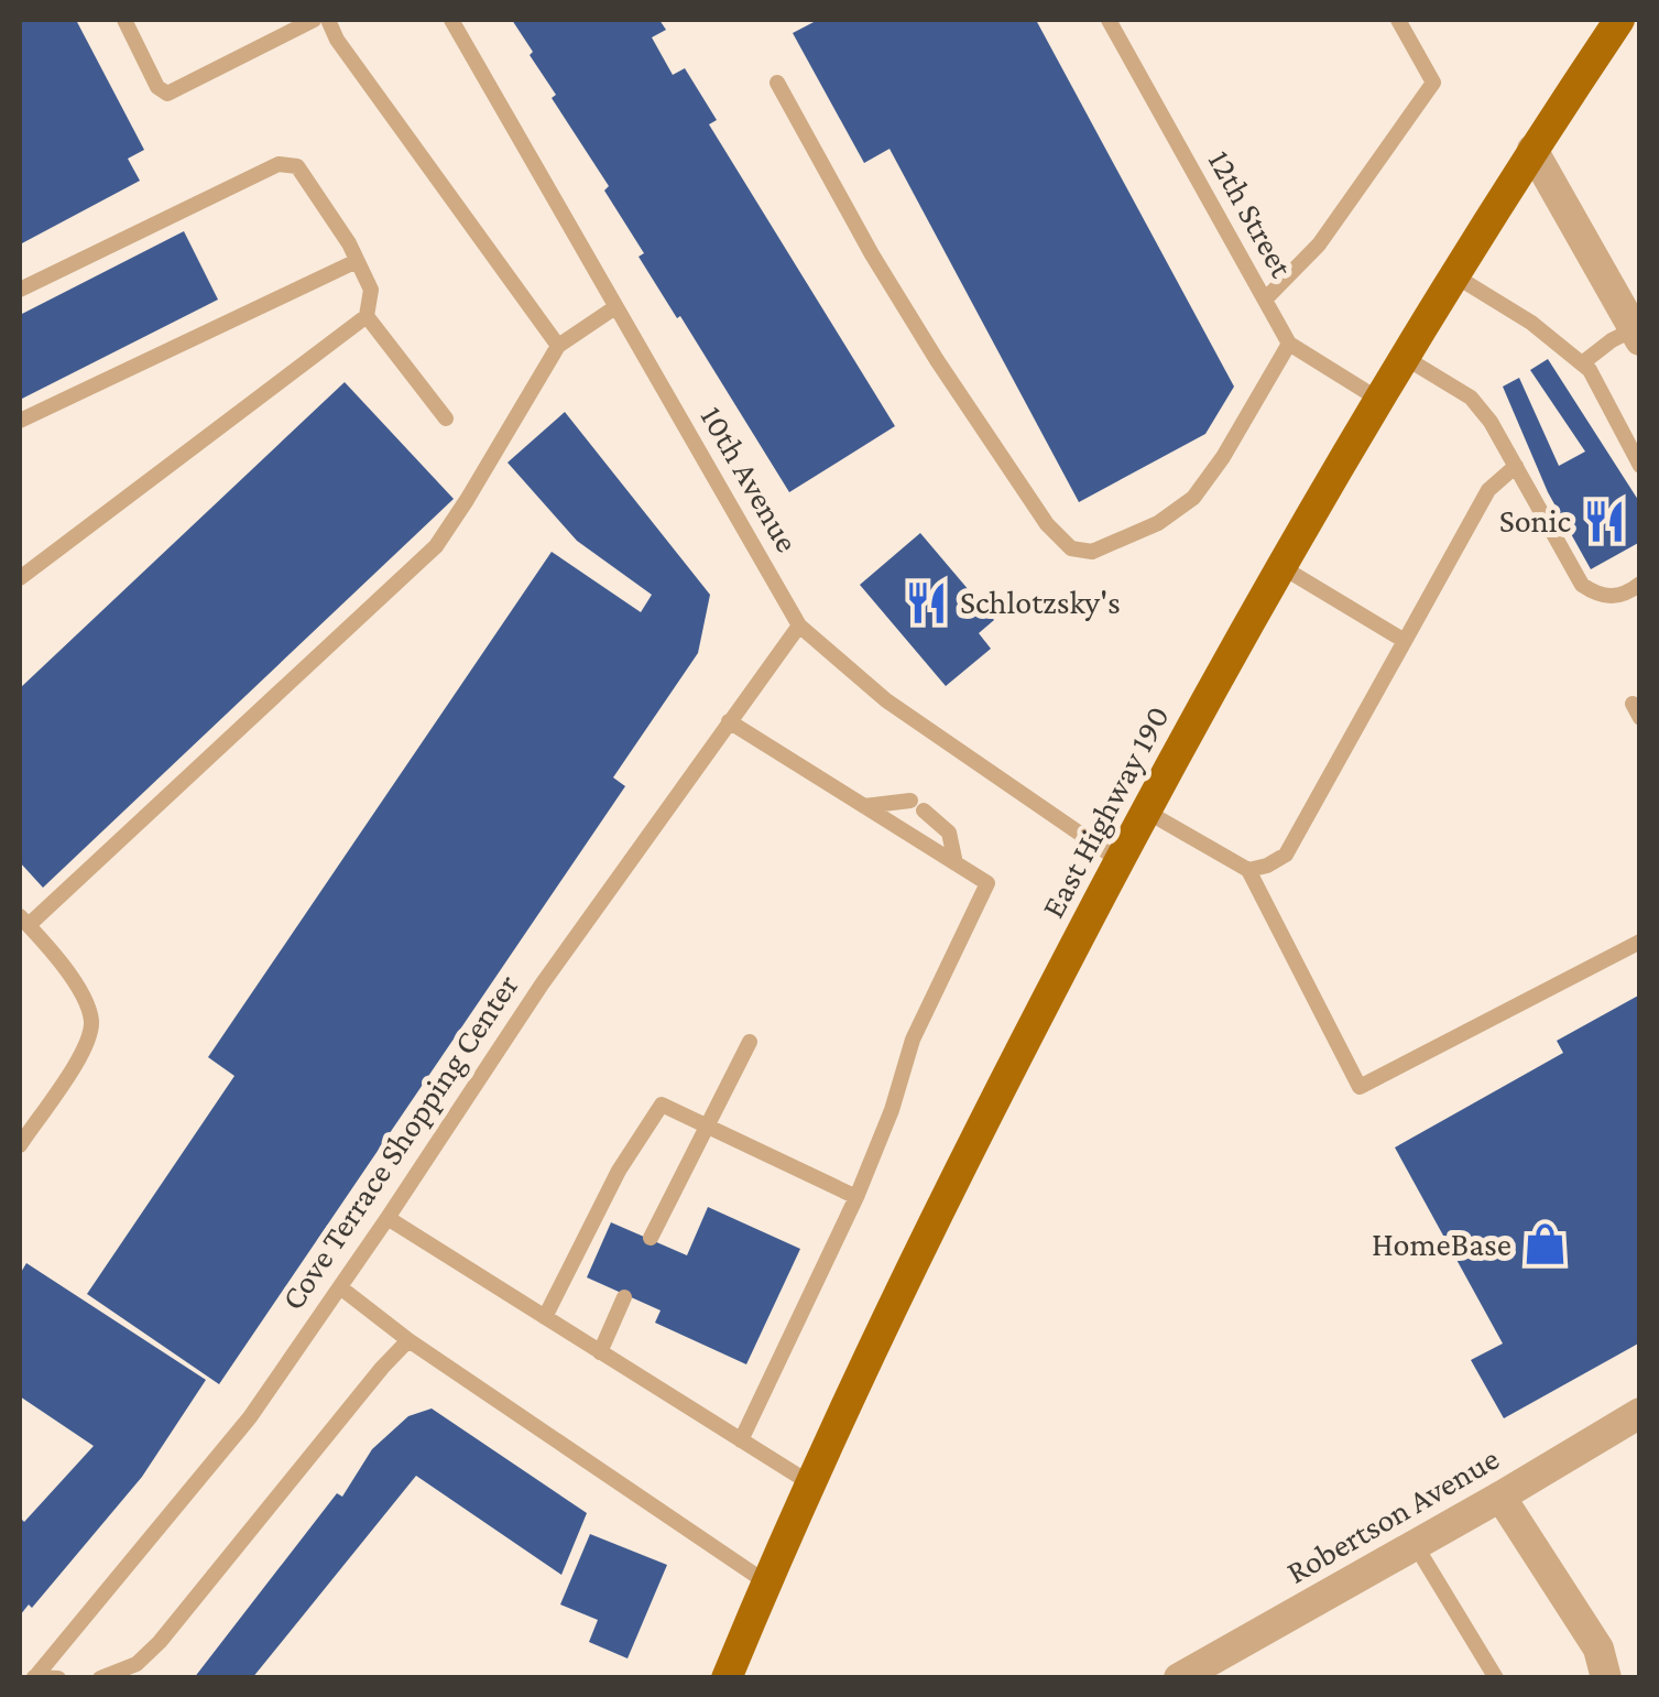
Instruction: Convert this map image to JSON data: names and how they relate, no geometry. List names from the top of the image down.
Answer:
{
  "streets": {
    "main road": ["East Highway 190"],
    "street": ["Robertson Avenue"],
    "lane": ["12th Street", "10th Avenue", "Cove Terrace Shopping Center"]
  },
  "crossings": [
    ["12th Street", "East Highway 190"],
    ["10th Avenue", "East Highway 190"],
    ["10th Avenue", "Cove Terrace Shopping Center"]
  ],
  "places": {
    "restaurant": ["Sonic", "Schlotzsky's"],
    "shop": ["HomeBase"]
  }
}
